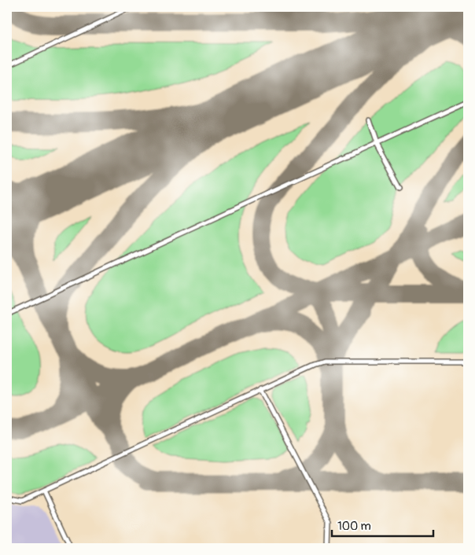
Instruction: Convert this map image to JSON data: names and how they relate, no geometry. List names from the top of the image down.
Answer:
{
  "scale_bar": "100 m"
}
